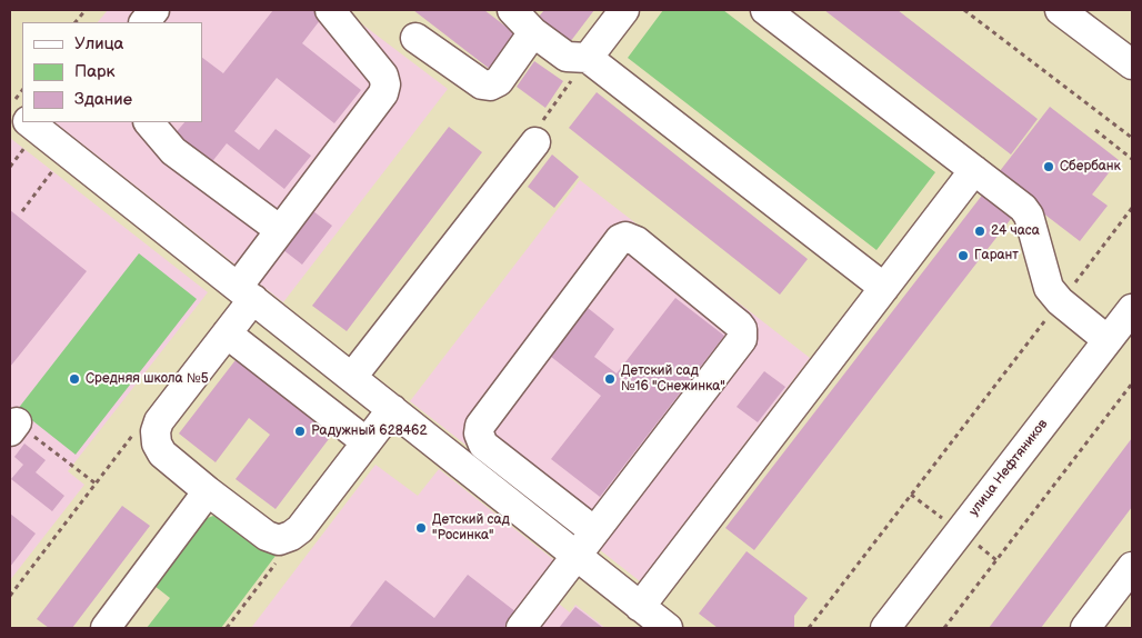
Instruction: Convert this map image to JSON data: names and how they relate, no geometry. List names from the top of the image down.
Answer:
{
  "streets": {
    "street": ["улица Нефтяников"]
  },
  "places": [
    "Сбербанк",
    "24 часа",
    "Гарант",
    "Средняя школа №5",
    "Детский сад №16 \"Снежинка\"",
    "Радужный 628462",
    "Детский сад \"Росинка\""
  ],
  "legend": ["Улица", "Парк", "Здание"]
}
